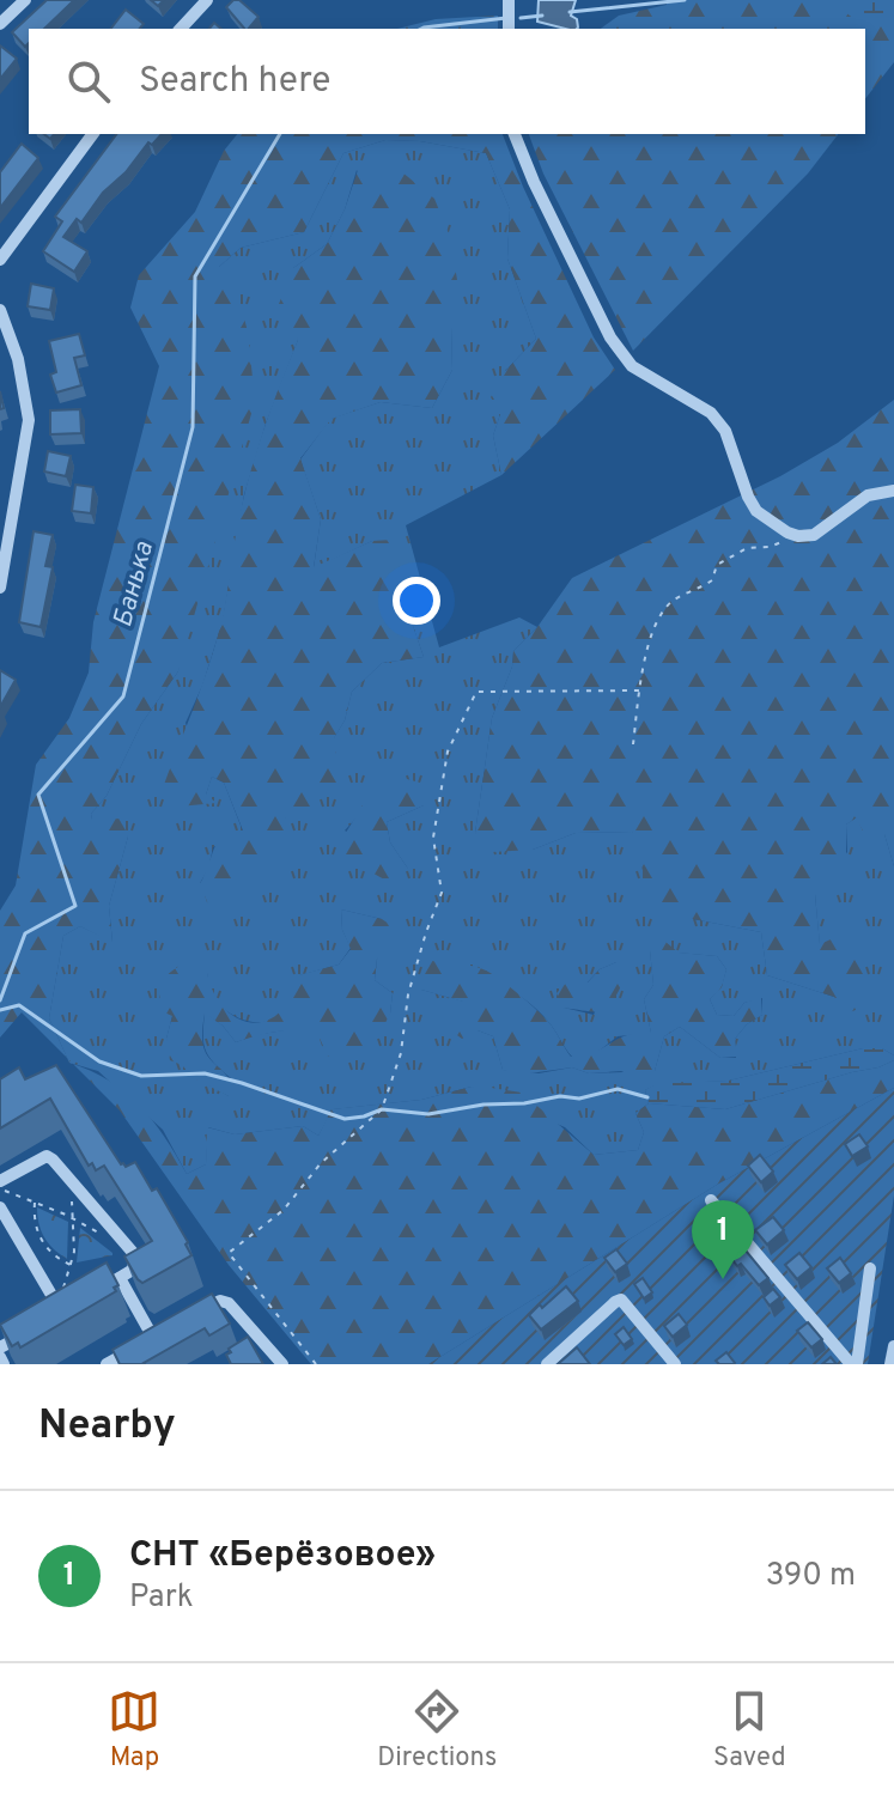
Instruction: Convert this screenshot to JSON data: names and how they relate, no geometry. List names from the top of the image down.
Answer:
{
  "water": ["Банька"],
  "page": {
    "search": "Search here",
    "pins": "1",
    "heading": "Nearby",
    "list": [
      {
        "mark": "1",
        "name": "СНТ «Берёзовое»",
        "note": "Park",
        "value": "390 m"
      }
    ],
    "nav": ["Map", "Directions", "Saved"]
  }
}
